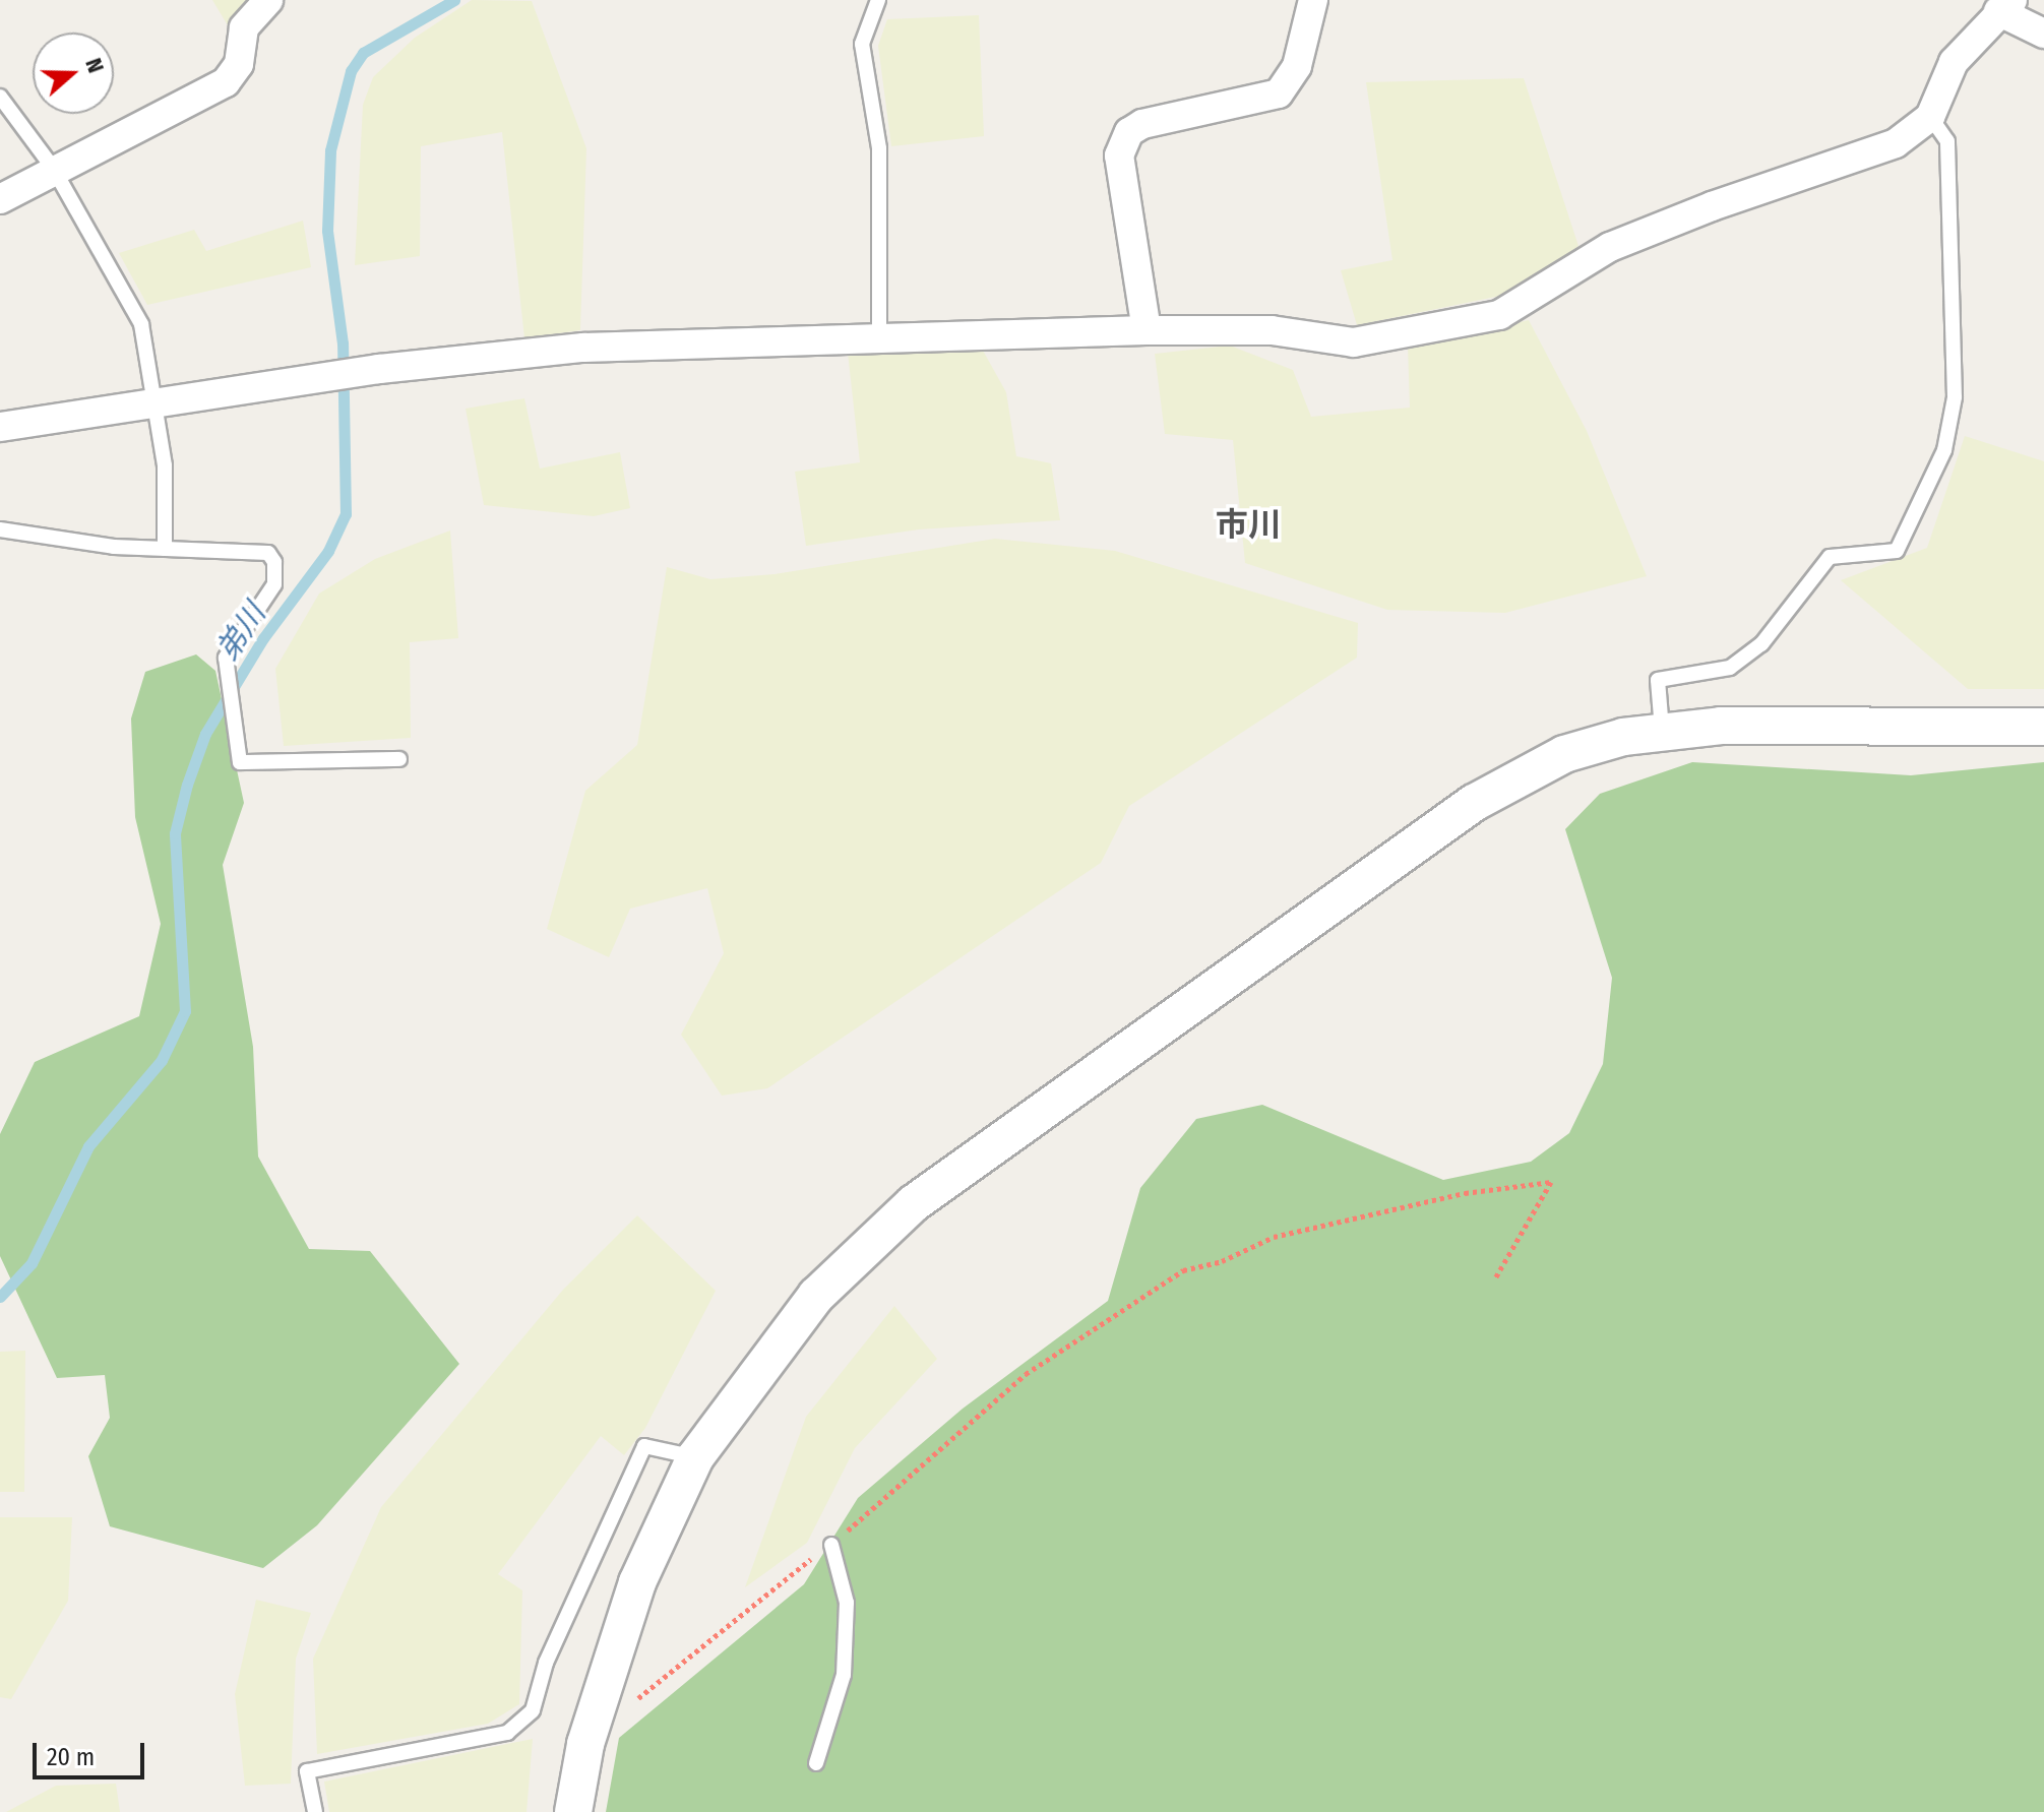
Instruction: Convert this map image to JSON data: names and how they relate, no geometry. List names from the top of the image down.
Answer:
{
  "districts": ["市川"],
  "water": ["弟川"],
  "scale_bar": "20 m",
  "north": "right"
}
